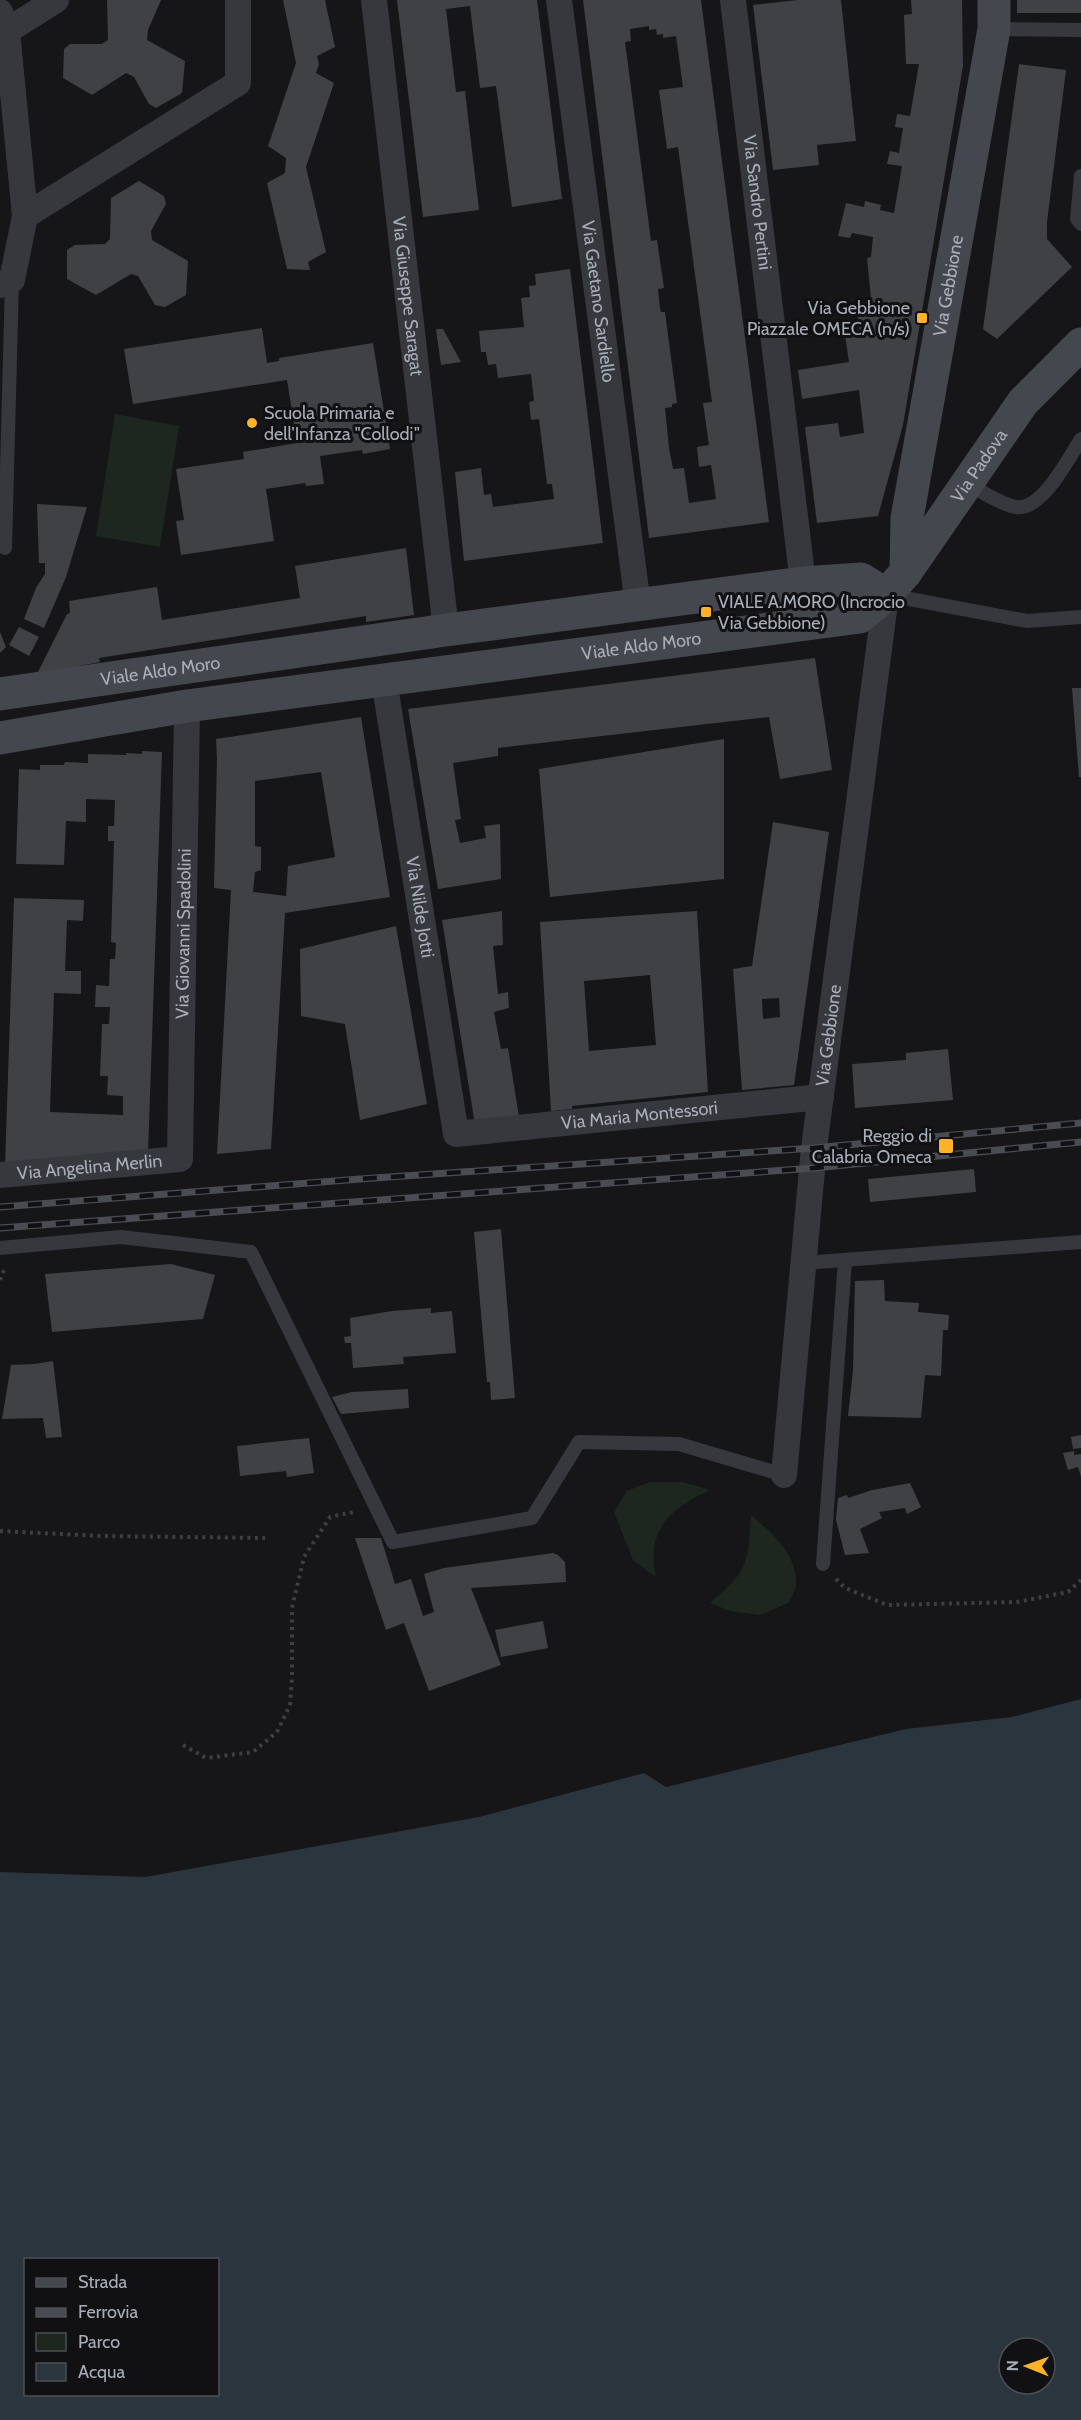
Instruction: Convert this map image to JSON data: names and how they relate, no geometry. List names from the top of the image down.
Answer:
{
  "streets": {
    "street": [
      "Via Sandro Pertini",
      "Via Gebbione",
      "Via Giuseppe Saragat",
      "Via Gaetano Sardiello",
      "Via Padova",
      "Viale Aldo Moro",
      "Via Nilde Jotti",
      "Via Giovanni Spadolini",
      "Via Maria Montessori",
      "Via Angelina Merlin"
    ]
  },
  "crossings": [
    ["Via Sandro Pertini", "Viale Aldo Moro"],
    ["Via Gebbione", "Via Padova"],
    ["Via Gebbione", "Viale Aldo Moro"],
    ["Via Gebbione", "Via Maria Montessori"],
    ["Via Giuseppe Saragat", "Viale Aldo Moro"],
    ["Via Gaetano Sardiello", "Viale Aldo Moro"],
    ["Via Padova", "Viale Aldo Moro"],
    ["Viale Aldo Moro", "Via Nilde Jotti"],
    ["Viale Aldo Moro", "Via Giovanni Spadolini"],
    ["Via Nilde Jotti", "Via Maria Montessori"],
    ["Via Giovanni Spadolini", "Via Angelina Merlin"]
  ],
  "places": {
    "transit": ["Via Gebbione Piazzale OMECA (n/s)", "VIALE A.MORO (Incrocio Via Gebbione)", "Reggio di Calabria Omeca"],
    "other": ["Scuola Primaria e dell'Infanza \"Collodi\""]
  },
  "legend": [
    "Strada",
    "Ferrovia",
    "Parco",
    "Acqua"
  ],
  "north": "left"
}
